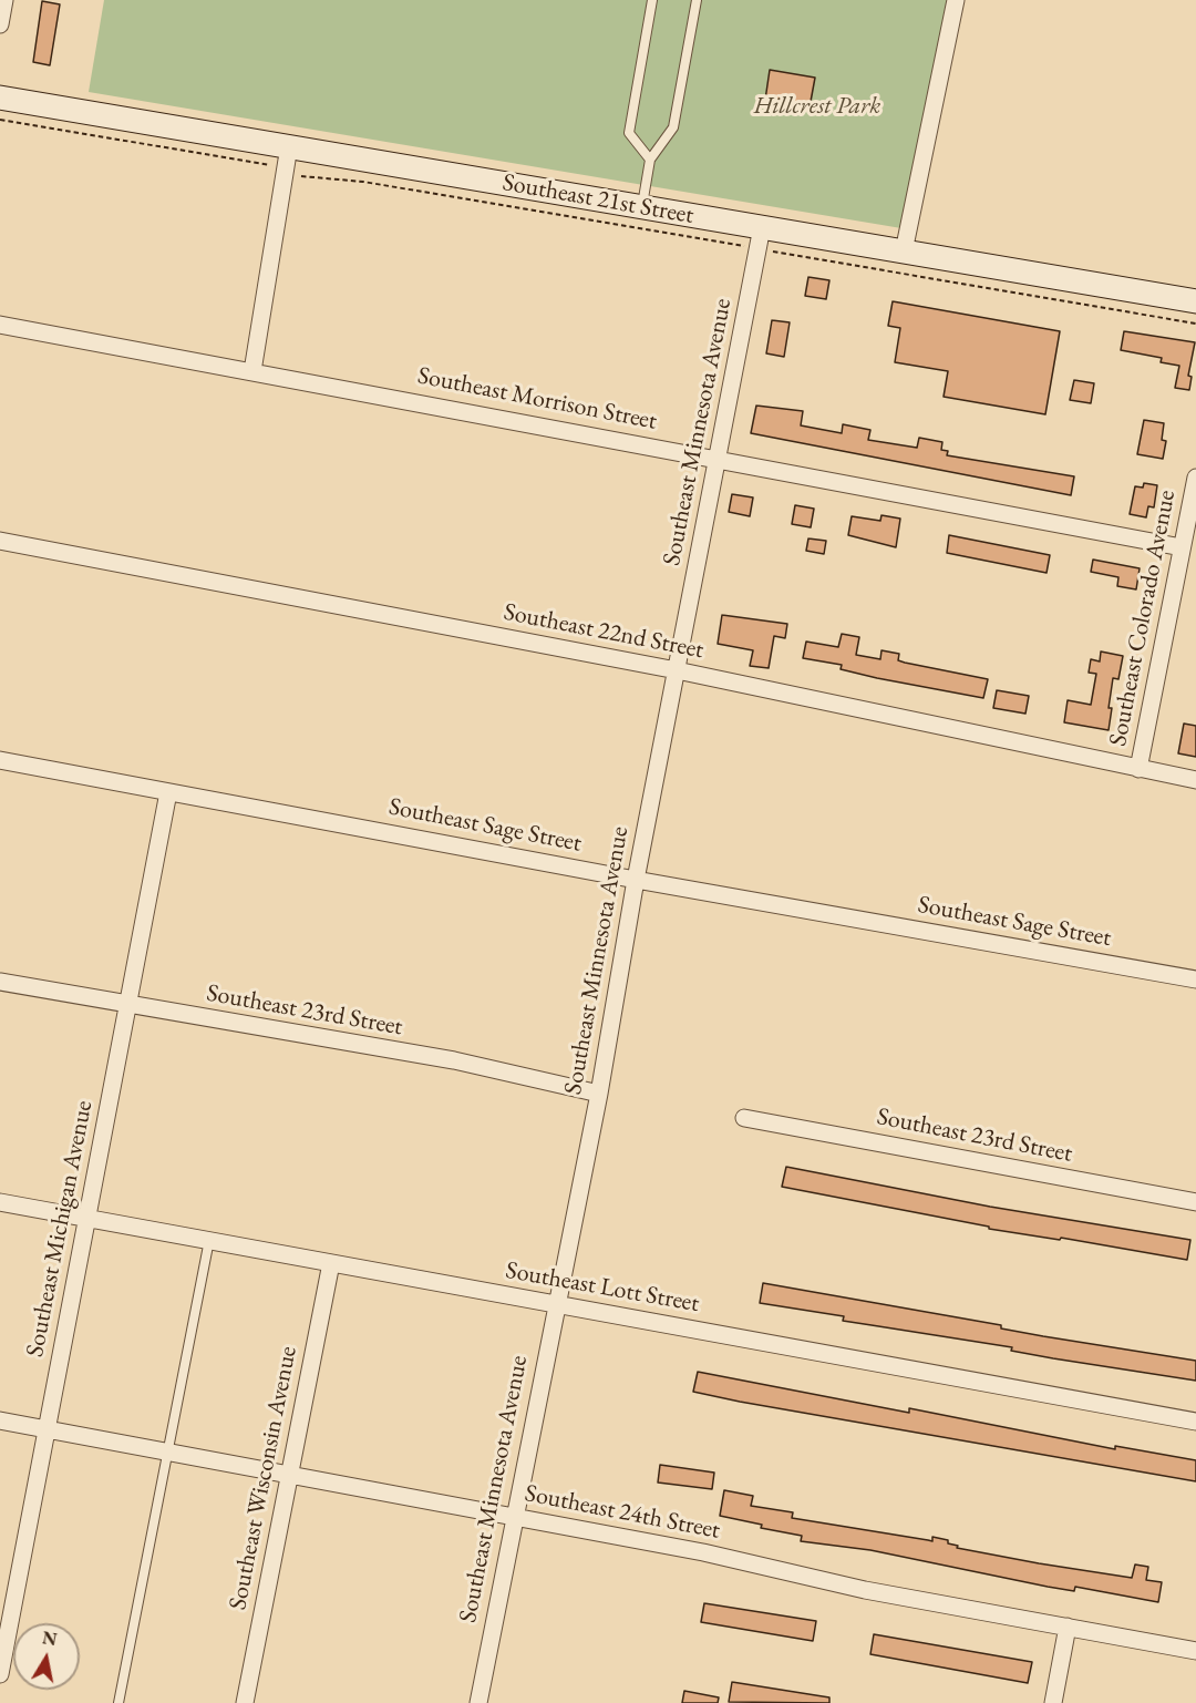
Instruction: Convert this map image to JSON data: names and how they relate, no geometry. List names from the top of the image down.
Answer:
{
  "streets": {
    "main road": ["Southeast 21st Street"],
    "street": [
      "Southeast Morrison Street",
      "Southeast Minnesota Avenue",
      "Southeast Colorado Avenue",
      "Southeast 22nd Street",
      "Southeast Sage Street",
      "Southeast 23rd Street",
      "Southeast Michigan Avenue",
      "Southeast Lott Street",
      "Southeast Wisconsin Avenue",
      "Southeast 24th Street"
    ]
  },
  "crossings": [
    ["Southeast 21st Street", "Southeast Minnesota Avenue"],
    ["Southeast Morrison Street", "Southeast Minnesota Avenue"],
    ["Southeast Morrison Street", "Southeast Colorado Avenue"],
    ["Southeast Minnesota Avenue", "Southeast 22nd Street"],
    ["Southeast Minnesota Avenue", "Southeast Sage Street"],
    ["Southeast Minnesota Avenue", "Southeast 23rd Street"],
    ["Southeast Minnesota Avenue", "Southeast Lott Street"],
    ["Southeast Minnesota Avenue", "Southeast 24th Street"],
    ["Southeast Colorado Avenue", "Southeast 22nd Street"],
    ["Southeast Sage Street", "Southeast Michigan Avenue"],
    ["Southeast 23rd Street", "Southeast Michigan Avenue"],
    ["Southeast Michigan Avenue", "Southeast Lott Street"],
    ["Southeast Michigan Avenue", "Southeast 24th Street"],
    ["Southeast Lott Street", "Southeast Wisconsin Avenue"],
    ["Southeast Wisconsin Avenue", "Southeast 24th Street"]
  ],
  "parks": ["Hillcrest Park"],
  "north": "top"
}
